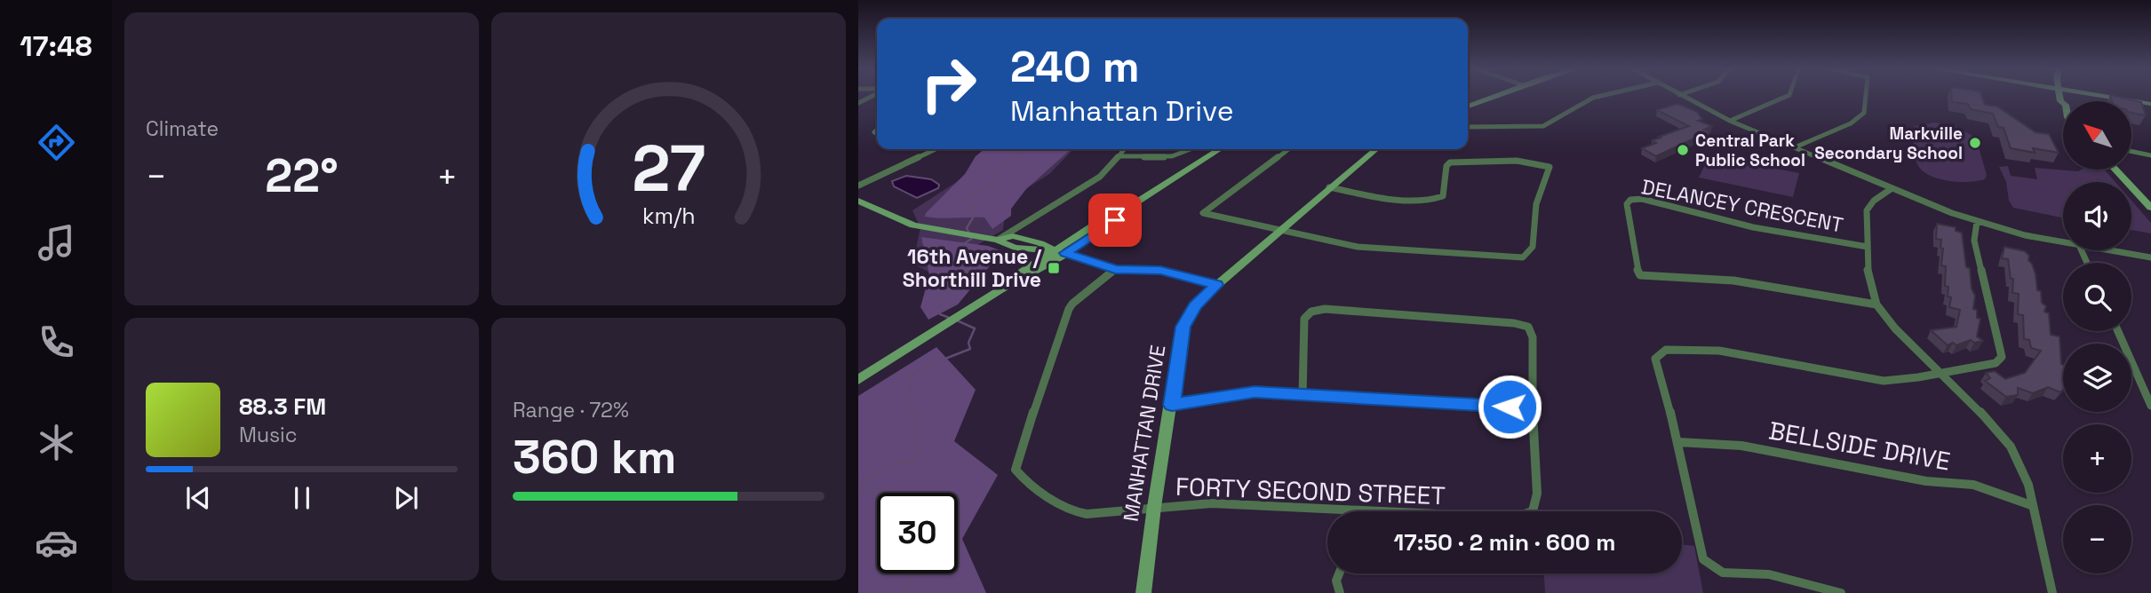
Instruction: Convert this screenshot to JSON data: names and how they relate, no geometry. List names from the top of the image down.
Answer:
{
  "streets": {
    "street": [
      "DELANCEY CRESCENT",
      "MANHATTAN DRIVE",
      "BELLSIDE DRIVE",
      "FORTY SECOND STREET"
    ]
  },
  "crossings": [
    ["MANHATTAN DRIVE", "FORTY SECOND STREET"]
  ],
  "places": {
    "other": ["Markville Secondary School", "Central Park Public School"],
    "transit": ["16th Avenue / Shorthill Drive"]
  },
  "north": "top left",
  "page": {
    "tabs": "17:48",
    "tile": [
      "Climate",
      ["Range · 72%", "360 km"]
    ],
    "turn": ["240 m", "Manhattan Drive"],
    "map_buttons": ["+", "−"],
    "heat": ["−", "22°", "+"],
    "song": ["88.3 FM", "Music"],
    "limit": "30",
    "trip": "17:50 · 2 min · 600 m",
    "gauge": ["27", "km/h"]
  }
}
